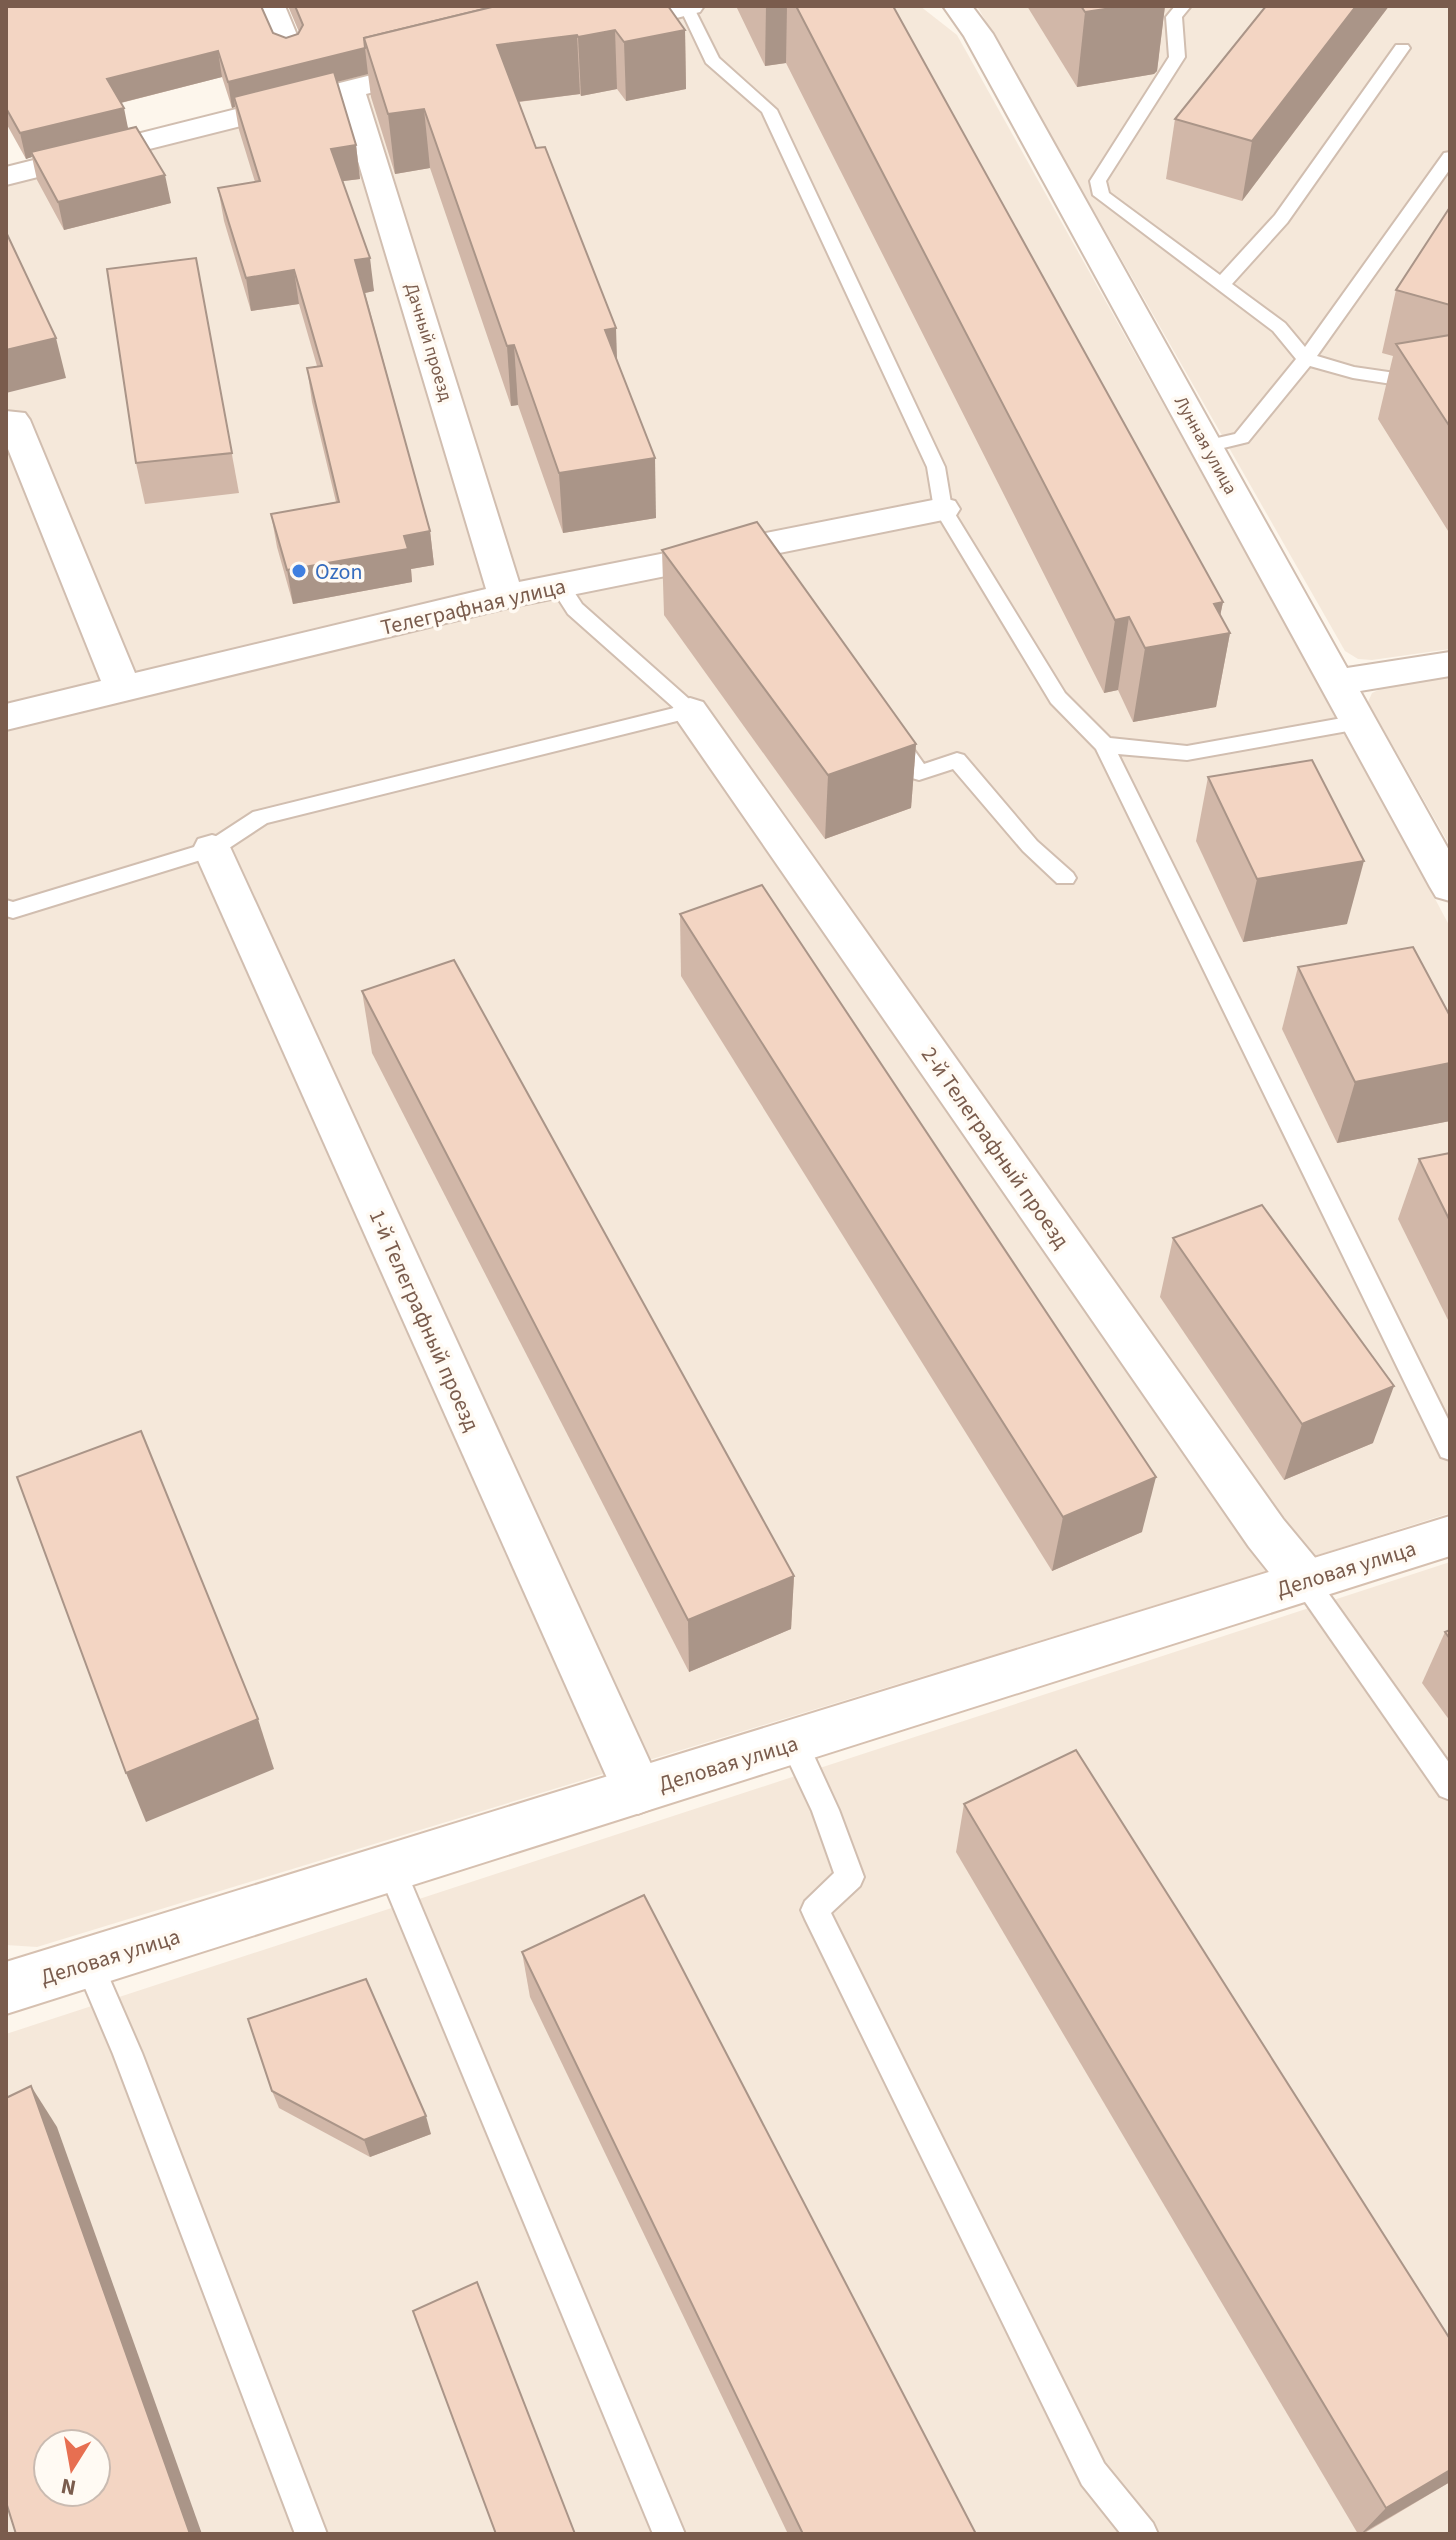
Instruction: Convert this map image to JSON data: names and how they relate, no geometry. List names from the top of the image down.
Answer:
{
  "streets": {
    "street": [
      "Дачный проезд",
      "Лунная улица",
      "Телеграфная улица",
      "2-й Телеграфный проезд",
      "1-й Телеграфный проезд",
      "Деловая улица"
    ]
  },
  "crossings": [
    ["Дачный проезд", "Телеграфная улица"],
    ["2-й Телеграфный проезд", "Деловая улица"],
    ["1-й Телеграфный проезд", "Деловая улица"]
  ],
  "places": ["Ozon"],
  "north": "bottom"
}
